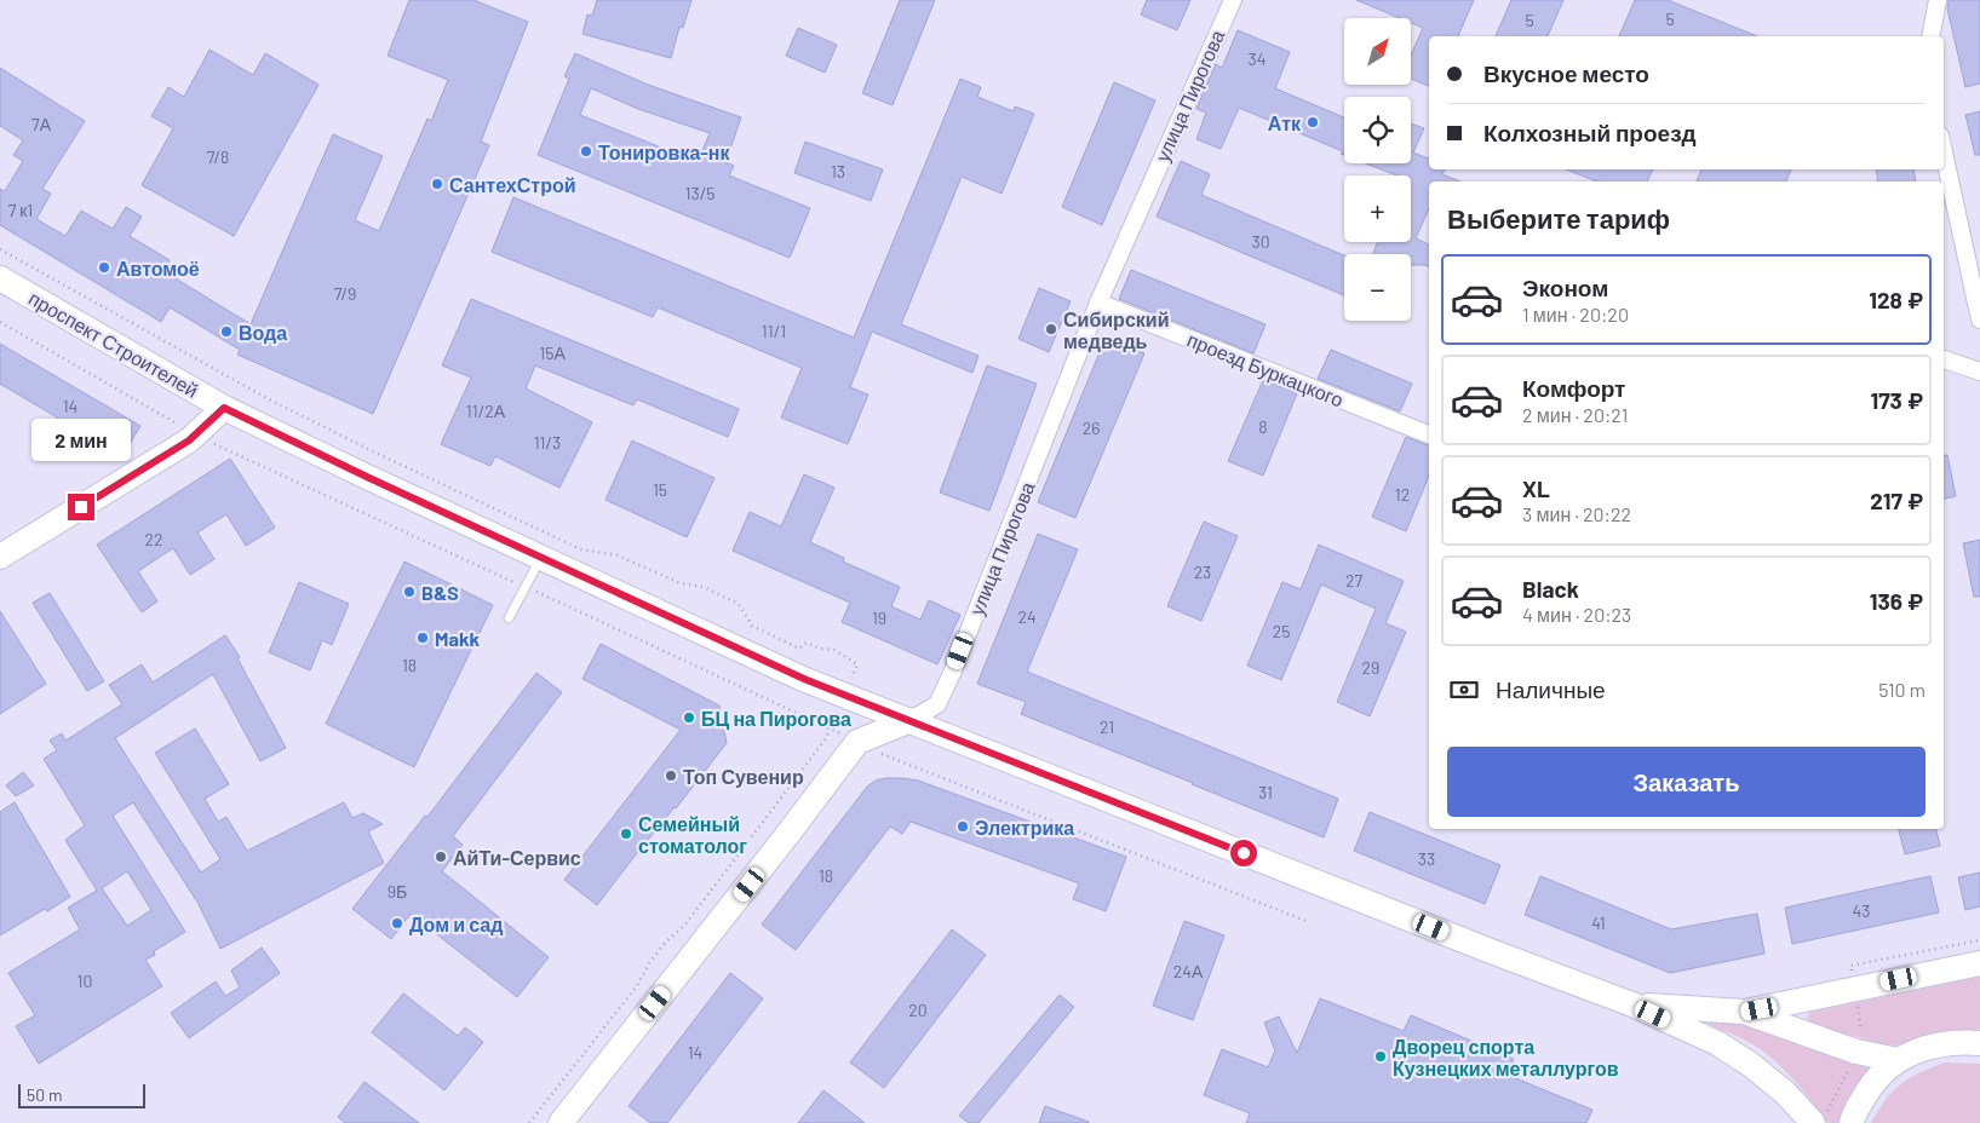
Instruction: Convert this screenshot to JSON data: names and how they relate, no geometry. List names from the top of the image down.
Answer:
{
  "streets": {
    "street": ["улица Пирогова", "проспект Строителей", "проезд Буркацкого"]
  },
  "crossings": [
    ["улица Пирогова", "проспект Строителей"],
    ["улица Пирогова", "проезд Буркацкого"]
  ],
  "places": [
    "Атк",
    "Тонировка-нк",
    "СантехСтрой",
    "Автомоё",
    "Сибирский медведь",
    "Вода",
    "B&S",
    "Makk",
    "БЦ на Пирогова",
    "Топ Сувенир",
    "Электрика",
    "Семейный стоматолог",
    "АйТи-Сервис",
    "Дом и сад",
    "Дворец спорта Кузнецких металлургов"
  ],
  "house_numbers": [
    "5",
    "5",
    "34",
    "7А",
    "7/8",
    "13",
    "13/5",
    "7 к1",
    "30",
    "7/9",
    "11/1",
    "15А",
    "14",
    "11/2А",
    "8",
    "26",
    "11/3",
    "15",
    "12",
    "22",
    "23",
    "27",
    "24",
    "19",
    "25",
    "18",
    "29",
    "21",
    "31",
    "33",
    "18",
    "9Б",
    "43",
    "41",
    "24А",
    "10",
    "20",
    "14"
  ],
  "scale_bar": "50 m",
  "north": "top right",
  "page": {
    "map_buttons": ["+", "−"],
    "banner": ["Вкусное место", "Колхозный проезд"],
    "heading": "Выберите тариф",
    "list": [
      {
        "name": "Эконом",
        "note": "1 мин · 20:20",
        "value": "128 ₽"
      },
      {
        "name": "Комфорт",
        "note": "2 мин · 20:21",
        "value": "173 ₽"
      },
      {
        "name": "XL",
        "note": "3 мин · 20:22",
        "value": "217 ₽"
      },
      {
        "name": "Black",
        "note": "4 мин · 20:23",
        "value": "136 ₽"
      }
    ],
    "bubble": "2 мин",
    "pay": ["Наличные", "510 m"],
    "buttons": "Заказать",
    "scale": "50 m"
  }
}
